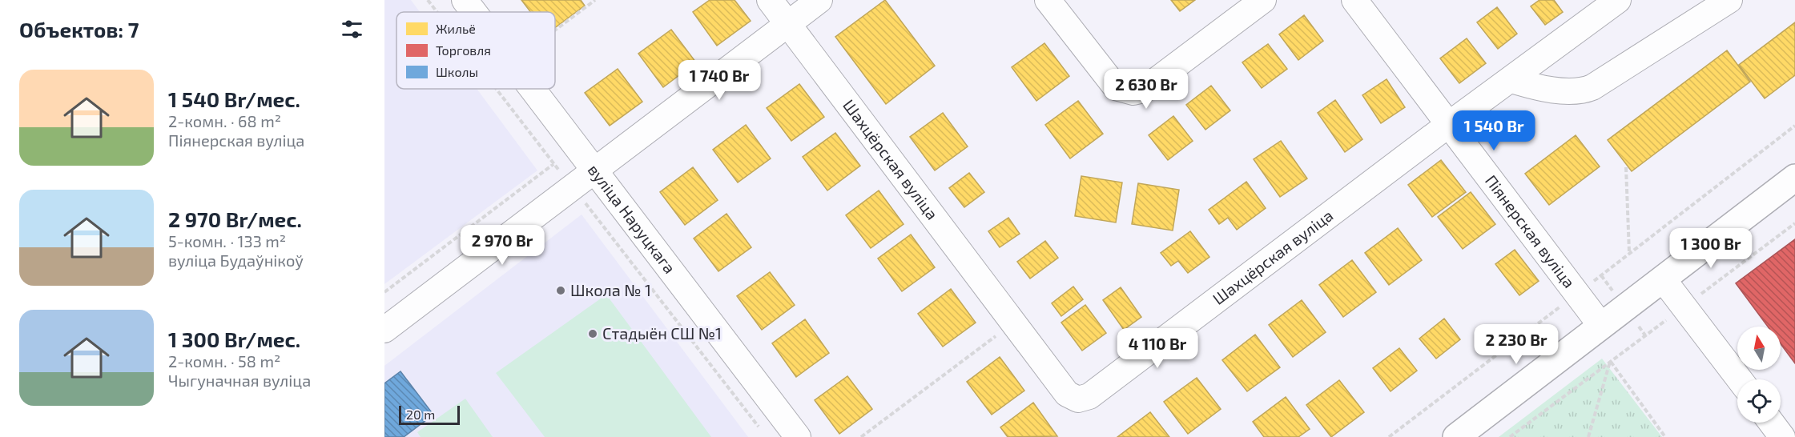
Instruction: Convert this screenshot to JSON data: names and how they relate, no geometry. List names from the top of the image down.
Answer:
{
  "streets": {
    "street": ["Шахцёрская вуліца", "вуліца Наруцкага", "Піянерская вуліца"]
  },
  "crossings": [
    ["Шахцёрская вуліца", "Піянерская вуліца"]
  ],
  "places": ["Школа № 1", "Стадыён СШ №1"],
  "legend": ["Жильё", "Торговля", "Школы"],
  "scale_bar": "20 m",
  "north": "top",
  "page": {
    "heading": "Объектов: 7",
    "list": [
      {
        "name": "1 540 Br/мес.",
        "note": "2-комн. · 68 m² · Піянерская вуліца"
      },
      {
        "name": "2 970 Br/мес.",
        "note": "5-комн. · 133 m² · вуліца Будаўнікоў"
      },
      {
        "name": "1 300 Br/мес.",
        "note": "2-комн. · 58 m² · Чыгуначная вуліца"
      }
    ],
    "price": [
      "1 740 Br",
      "2 630 Br",
      "1 540 Br",
      "2 970 Br",
      "1 300 Br",
      "2 230 Br",
      "4 110 Br"
    ],
    "scale": "20 m"
  }
}
